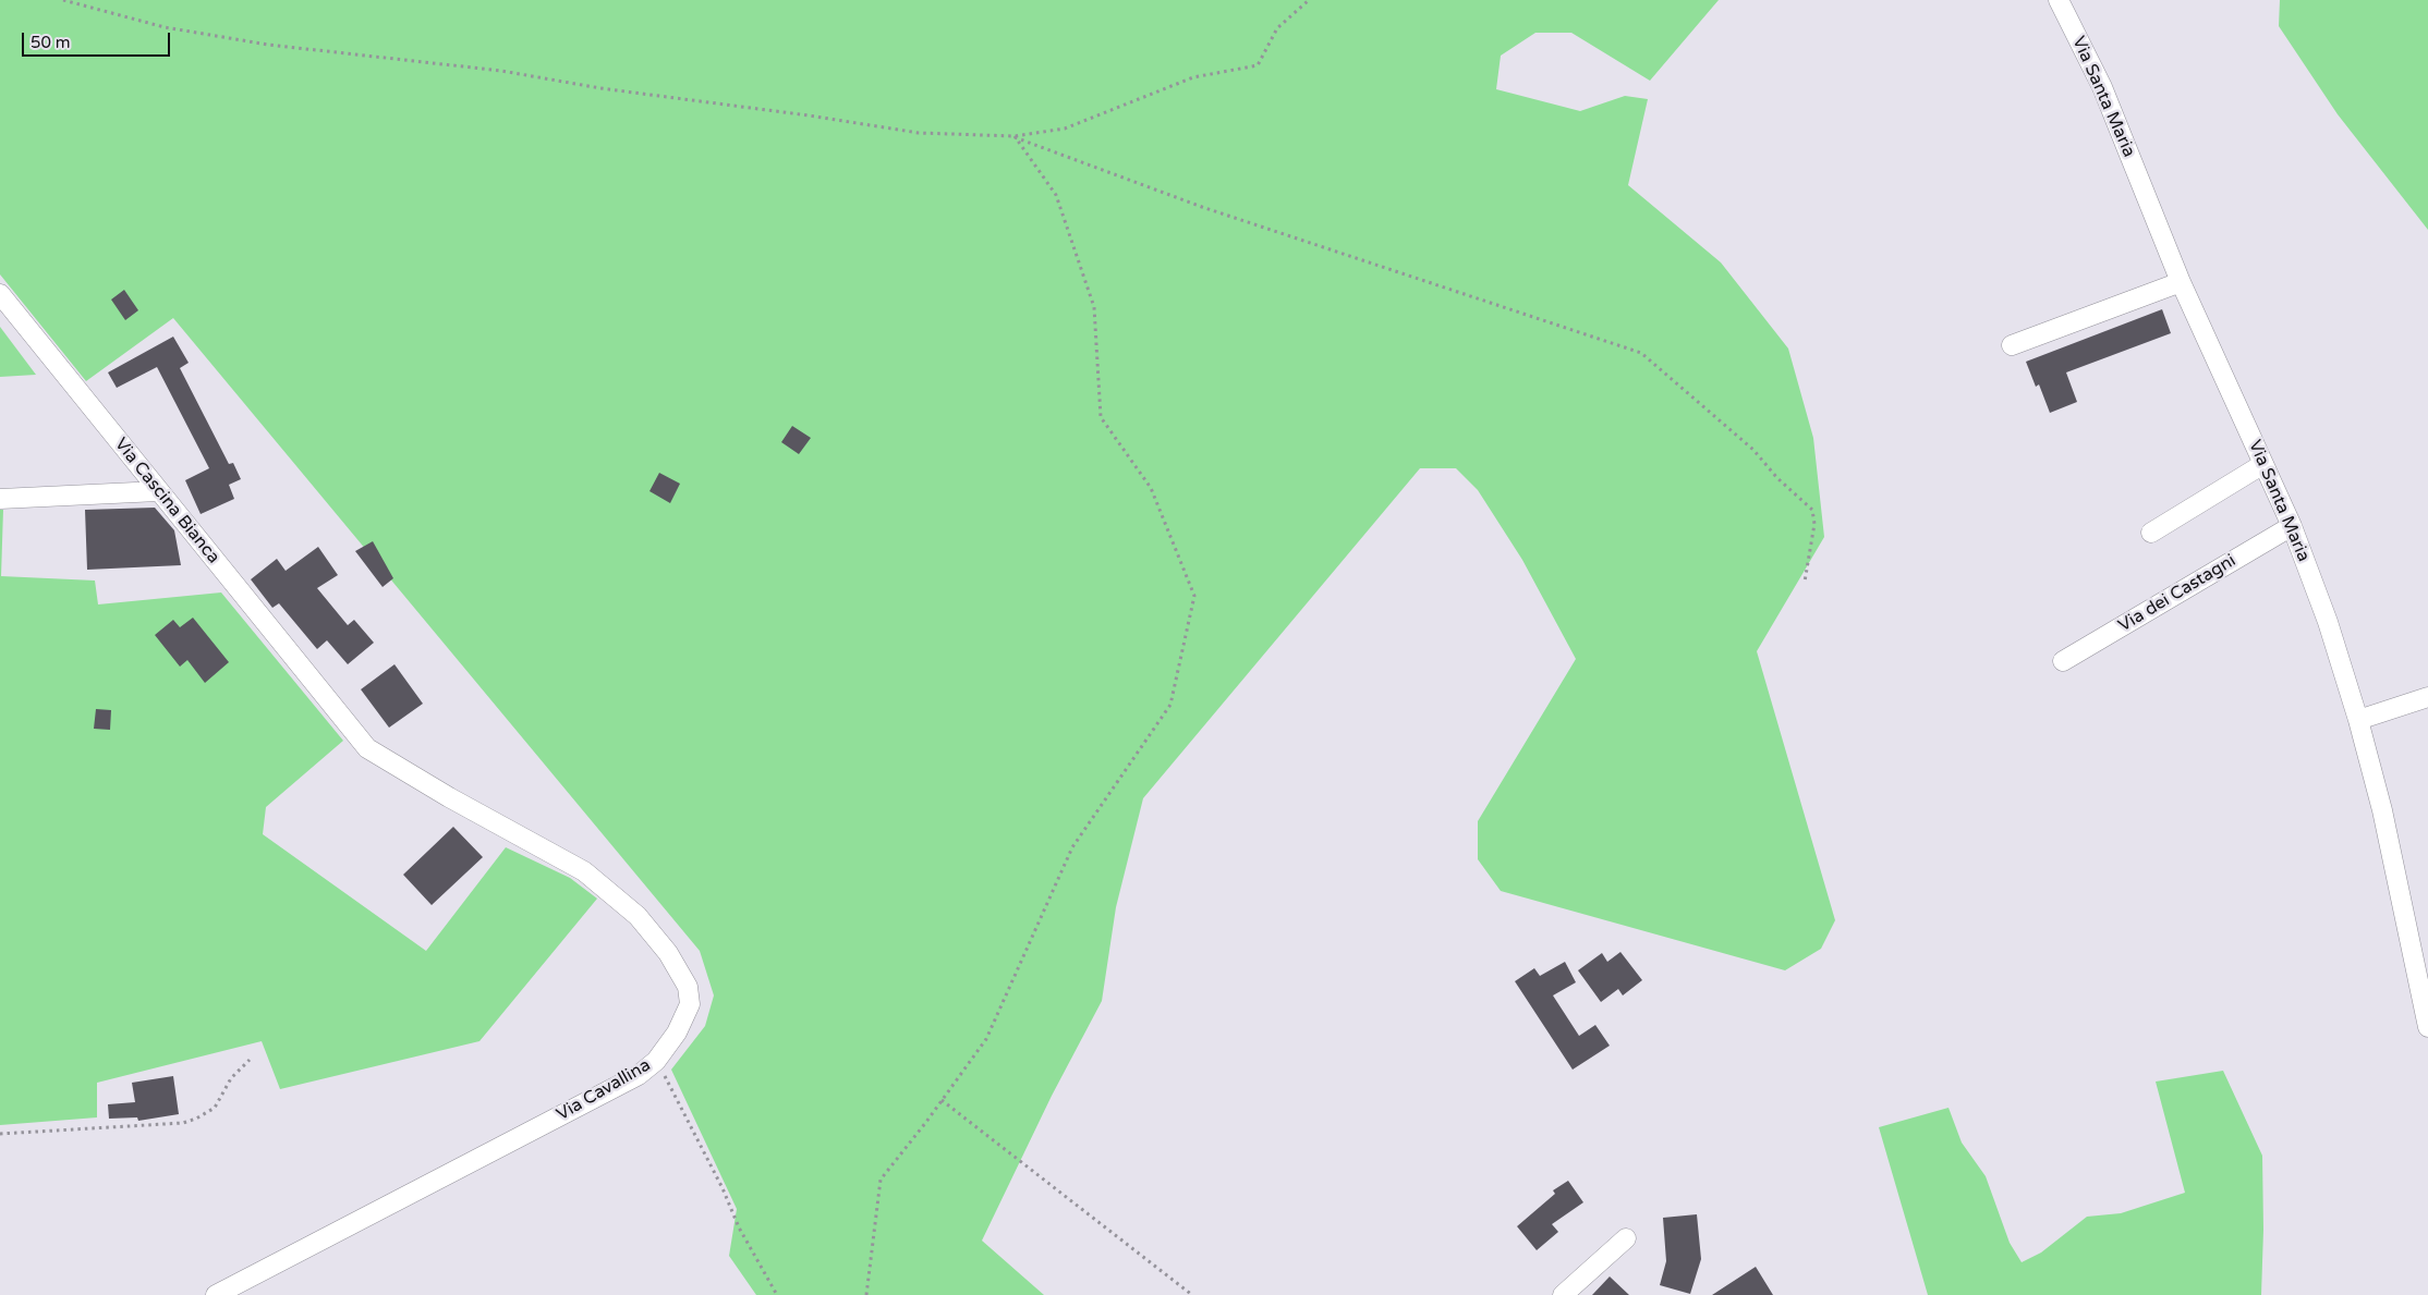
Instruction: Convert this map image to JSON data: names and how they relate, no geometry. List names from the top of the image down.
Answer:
{
  "streets": {
    "street": [
      "Via Santa Maria",
      "Via Cascina Bianca",
      "Via dei Castagni",
      "Via Cavallina"
    ]
  },
  "crossings": [
    ["Via Santa Maria", "Via dei Castagni"],
    ["Via Cascina Bianca", "Via Cavallina"]
  ],
  "scale_bar": "50 m"
}
